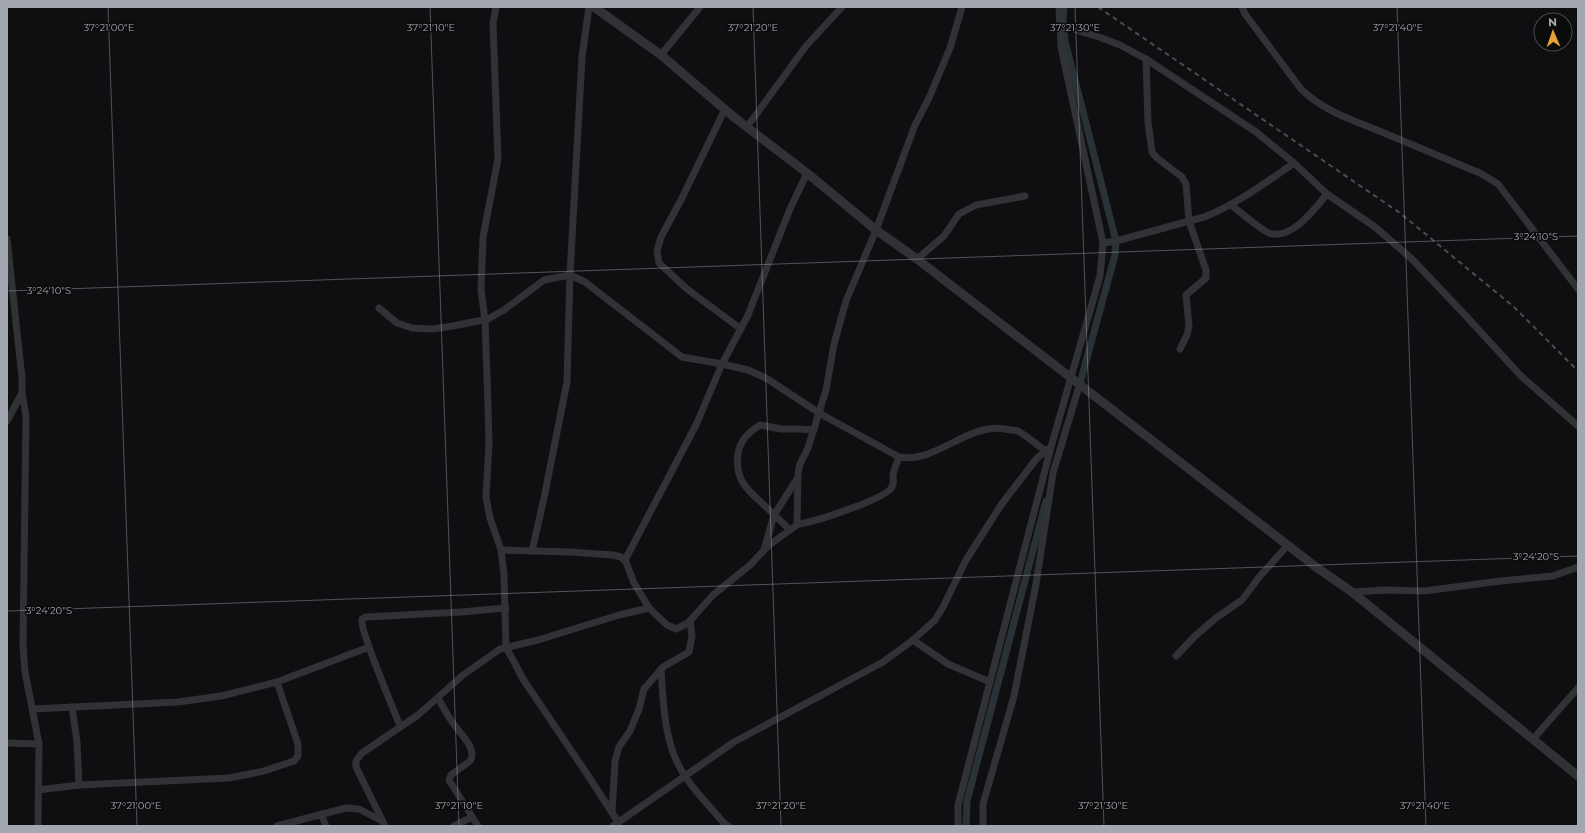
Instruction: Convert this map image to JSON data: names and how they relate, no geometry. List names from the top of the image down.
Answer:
{
  "north": "top",
  "coordinates": [
    "37°21'00\"E",
    "37°21'10\"E",
    "37°21'20\"E",
    "37°21'30\"E",
    "37°21'40\"E",
    "3°24'10\"S",
    "3°24'20\"S"
  ]
}
